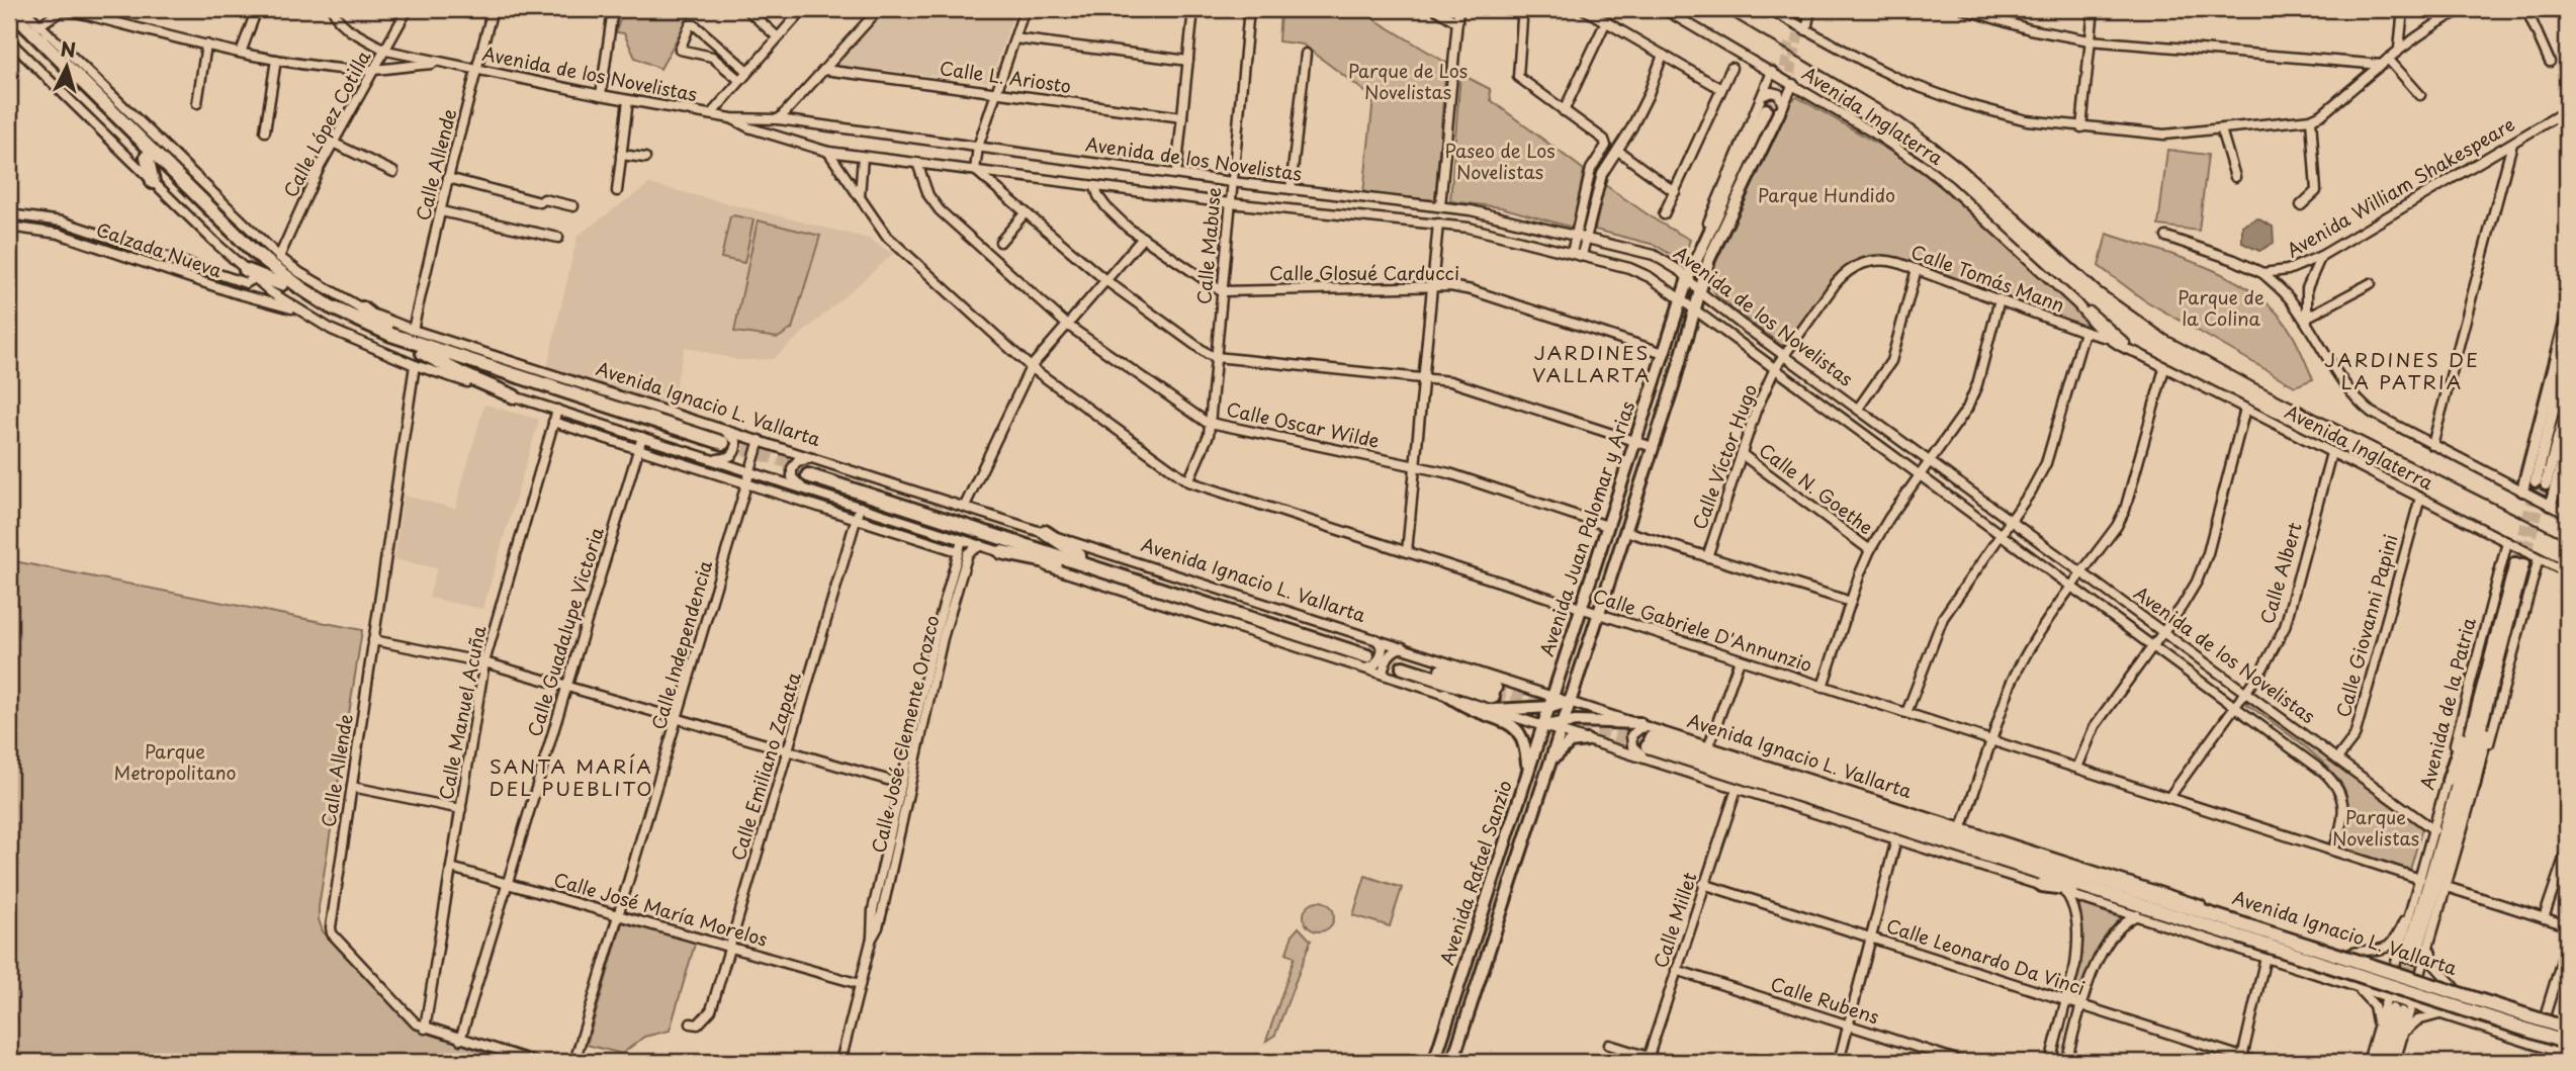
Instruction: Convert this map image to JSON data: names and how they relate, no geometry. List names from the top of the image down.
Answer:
{
  "streets": {
    "highway": ["Avenida Ignacio L. Vallarta"],
    "main road": ["Avenida Juan Palomar y Arias", "Avenida de la Patria", "Avenida Rafael Sanzio"],
    "street": [
      "Avenida de los Novelistas",
      "Calle L. Ariosto",
      "Avenida Inglaterra",
      "Calle López Cotilla",
      "Calle Allende",
      "Avenida William Shakespeare",
      "Calle Mabuse",
      "Calzada Nueva",
      "Calle Glosué Carducci",
      "Calle Tomás Mann",
      "Calle Oscar Wilde",
      "Calle Víctor Hugo",
      "Calle N. Goethe",
      "Calle Albert",
      "Calle Giovanni Papini",
      "Calle Gabriele D'Annunzio",
      "Calle Guadalupe Victoria",
      "Calle Independencia",
      "Calle Manuel Acuña",
      "Calle José Clemente Orozco",
      "Calle Emiliano Zapata",
      "Calle José María Morelos",
      "Calle Millet",
      "Calle Leonardo Da Vinci",
      "Calle Rubens"
    ]
  },
  "crossings": [
    ["Avenida de los Novelistas", "Calle Allende"],
    ["Avenida de los Novelistas", "Calle Mabuse"],
    ["Avenida de los Novelistas", "Calle Tomás Mann"],
    ["Avenida de los Novelistas", "Calle Oscar Wilde"],
    ["Avenida de los Novelistas", "Calle Víctor Hugo"],
    ["Avenida de los Novelistas", "Avenida Juan Palomar y Arias"],
    ["Avenida de los Novelistas", "Calle Albert"],
    ["Avenida de los Novelistas", "Calle Giovanni Papini"],
    ["Avenida de los Novelistas", "Calle Gabriele D'Annunzio"],
    ["Avenida de los Novelistas", "Avenida de la Patria"],
    ["Avenida Inglaterra", "Avenida William Shakespeare"],
    ["Avenida Inglaterra", "Calle Tomás Mann"],
    ["Avenida Inglaterra", "Avenida Juan Palomar y Arias"],
    ["Avenida Inglaterra", "Calle Albert"],
    ["Avenida Inglaterra", "Calle Giovanni Papini"],
    ["Avenida Inglaterra", "Avenida de la Patria"],
    ["Calle López Cotilla", "Avenida Ignacio L. Vallarta"],
    ["Calle Allende", "Avenida Ignacio L. Vallarta"],
    ["Calle Allende", "Calle Guadalupe Victoria"],
    ["Calle Allende", "Calle Manuel Acuña"],
    ["Calle Mabuse", "Calle Glosué Carducci"],
    ["Calle Mabuse", "Calle Oscar Wilde"],
    ["Calle Mabuse", "Calle Gabriele D'Annunzio"],
    ["Calzada Nueva", "Avenida Ignacio L. Vallarta"],
    ["Calle Glosué Carducci", "Avenida Juan Palomar y Arias"],
    ["Calle Tomás Mann", "Calle Víctor Hugo"],
    ["Avenida Ignacio L. Vallarta", "Avenida Juan Palomar y Arias"],
    ["Avenida Ignacio L. Vallarta", "Calle Guadalupe Victoria"],
    ["Avenida Ignacio L. Vallarta", "Calle Independencia"],
    ["Avenida Ignacio L. Vallarta", "Avenida de la Patria"],
    ["Avenida Ignacio L. Vallarta", "Calle Manuel Acuña"],
    ["Avenida Ignacio L. Vallarta", "Calle José Clemente Orozco"],
    ["Avenida Ignacio L. Vallarta", "Calle Emiliano Zapata"],
    ["Avenida Ignacio L. Vallarta", "Avenida Rafael Sanzio"],
    ["Avenida Ignacio L. Vallarta", "Calle Millet"],
    ["Calle Oscar Wilde", "Avenida Juan Palomar y Arias"],
    ["Calle Víctor Hugo", "Calle N. Goethe"],
    ["Avenida Juan Palomar y Arias", "Calle Gabriele D'Annunzio"],
    ["Avenida Juan Palomar y Arias", "Avenida Rafael Sanzio"],
    ["Calle Albert", "Calle Gabriele D'Annunzio"],
    ["Calle Gabriele D'Annunzio", "Avenida de la Patria"],
    ["Calle Guadalupe Victoria", "Calle José María Morelos"],
    ["Calle Independencia", "Calle José María Morelos"],
    ["Calle Manuel Acuña", "Calle José María Morelos"],
    ["Calle José Clemente Orozco", "Calle José María Morelos"],
    ["Calle Emiliano Zapata", "Calle José María Morelos"],
    ["Calle Millet", "Calle Leonardo Da Vinci"],
    ["Calle Millet", "Calle Rubens"]
  ],
  "districts": ["JARDINES VALLARTA", "JARDINES DE LA PATRIA", "SANTA MARÍA DEL PUEBLITO"],
  "parks": [
    "Parque de Los Novelistas",
    "Paseo de Los Novelistas",
    "Parque Hundido",
    "Parque de la Colina",
    "Parque Metropolitano",
    "Parque Novelistas"
  ],
  "north": "top"
}
